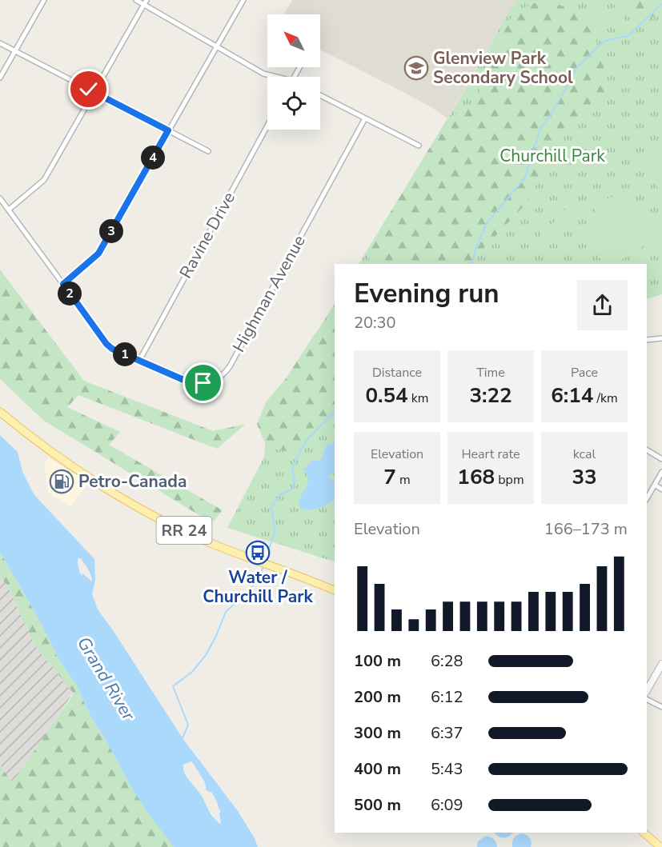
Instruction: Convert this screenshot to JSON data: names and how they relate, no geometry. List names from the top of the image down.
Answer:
{
  "streets": {
    "main road": ["RR 24"],
    "street": ["Ravine Drive", "Highman Avenue"]
  },
  "crossings": [
    ["Ravine Drive", "Highman Avenue"]
  ],
  "water": ["Grand River"],
  "parks": ["Churchill Park"],
  "places": {
    "school or university": ["Glenview Park Secondary School"],
    "fuel station": ["Petro-Canada"],
    "bus stop": ["Water / Churchill Park"]
  },
  "north": "top left",
  "page": {
    "pins": [
      "4",
      "3",
      "2",
      "1"
    ],
    "heading": ["Evening run", "20:30"],
    "stats": [
      ["Distance", "0.54 km"],
      ["Time", "3:22"],
      ["Pace", "6:14 /km"],
      ["Elevation", "7 m"],
      ["Heart rate", "168 bpm"],
      ["kcal", "33"]
    ],
    "chart": ["Elevation", "166–173 m"],
    "list": [
      {
        "name": "100 m",
        "note": "6:28"
      },
      {
        "name": "200 m",
        "note": "6:12"
      },
      {
        "name": "300 m",
        "note": "6:37"
      },
      {
        "name": "400 m",
        "note": "5:43"
      },
      {
        "name": "500 m",
        "note": "6:09"
      }
    ]
  }
}
